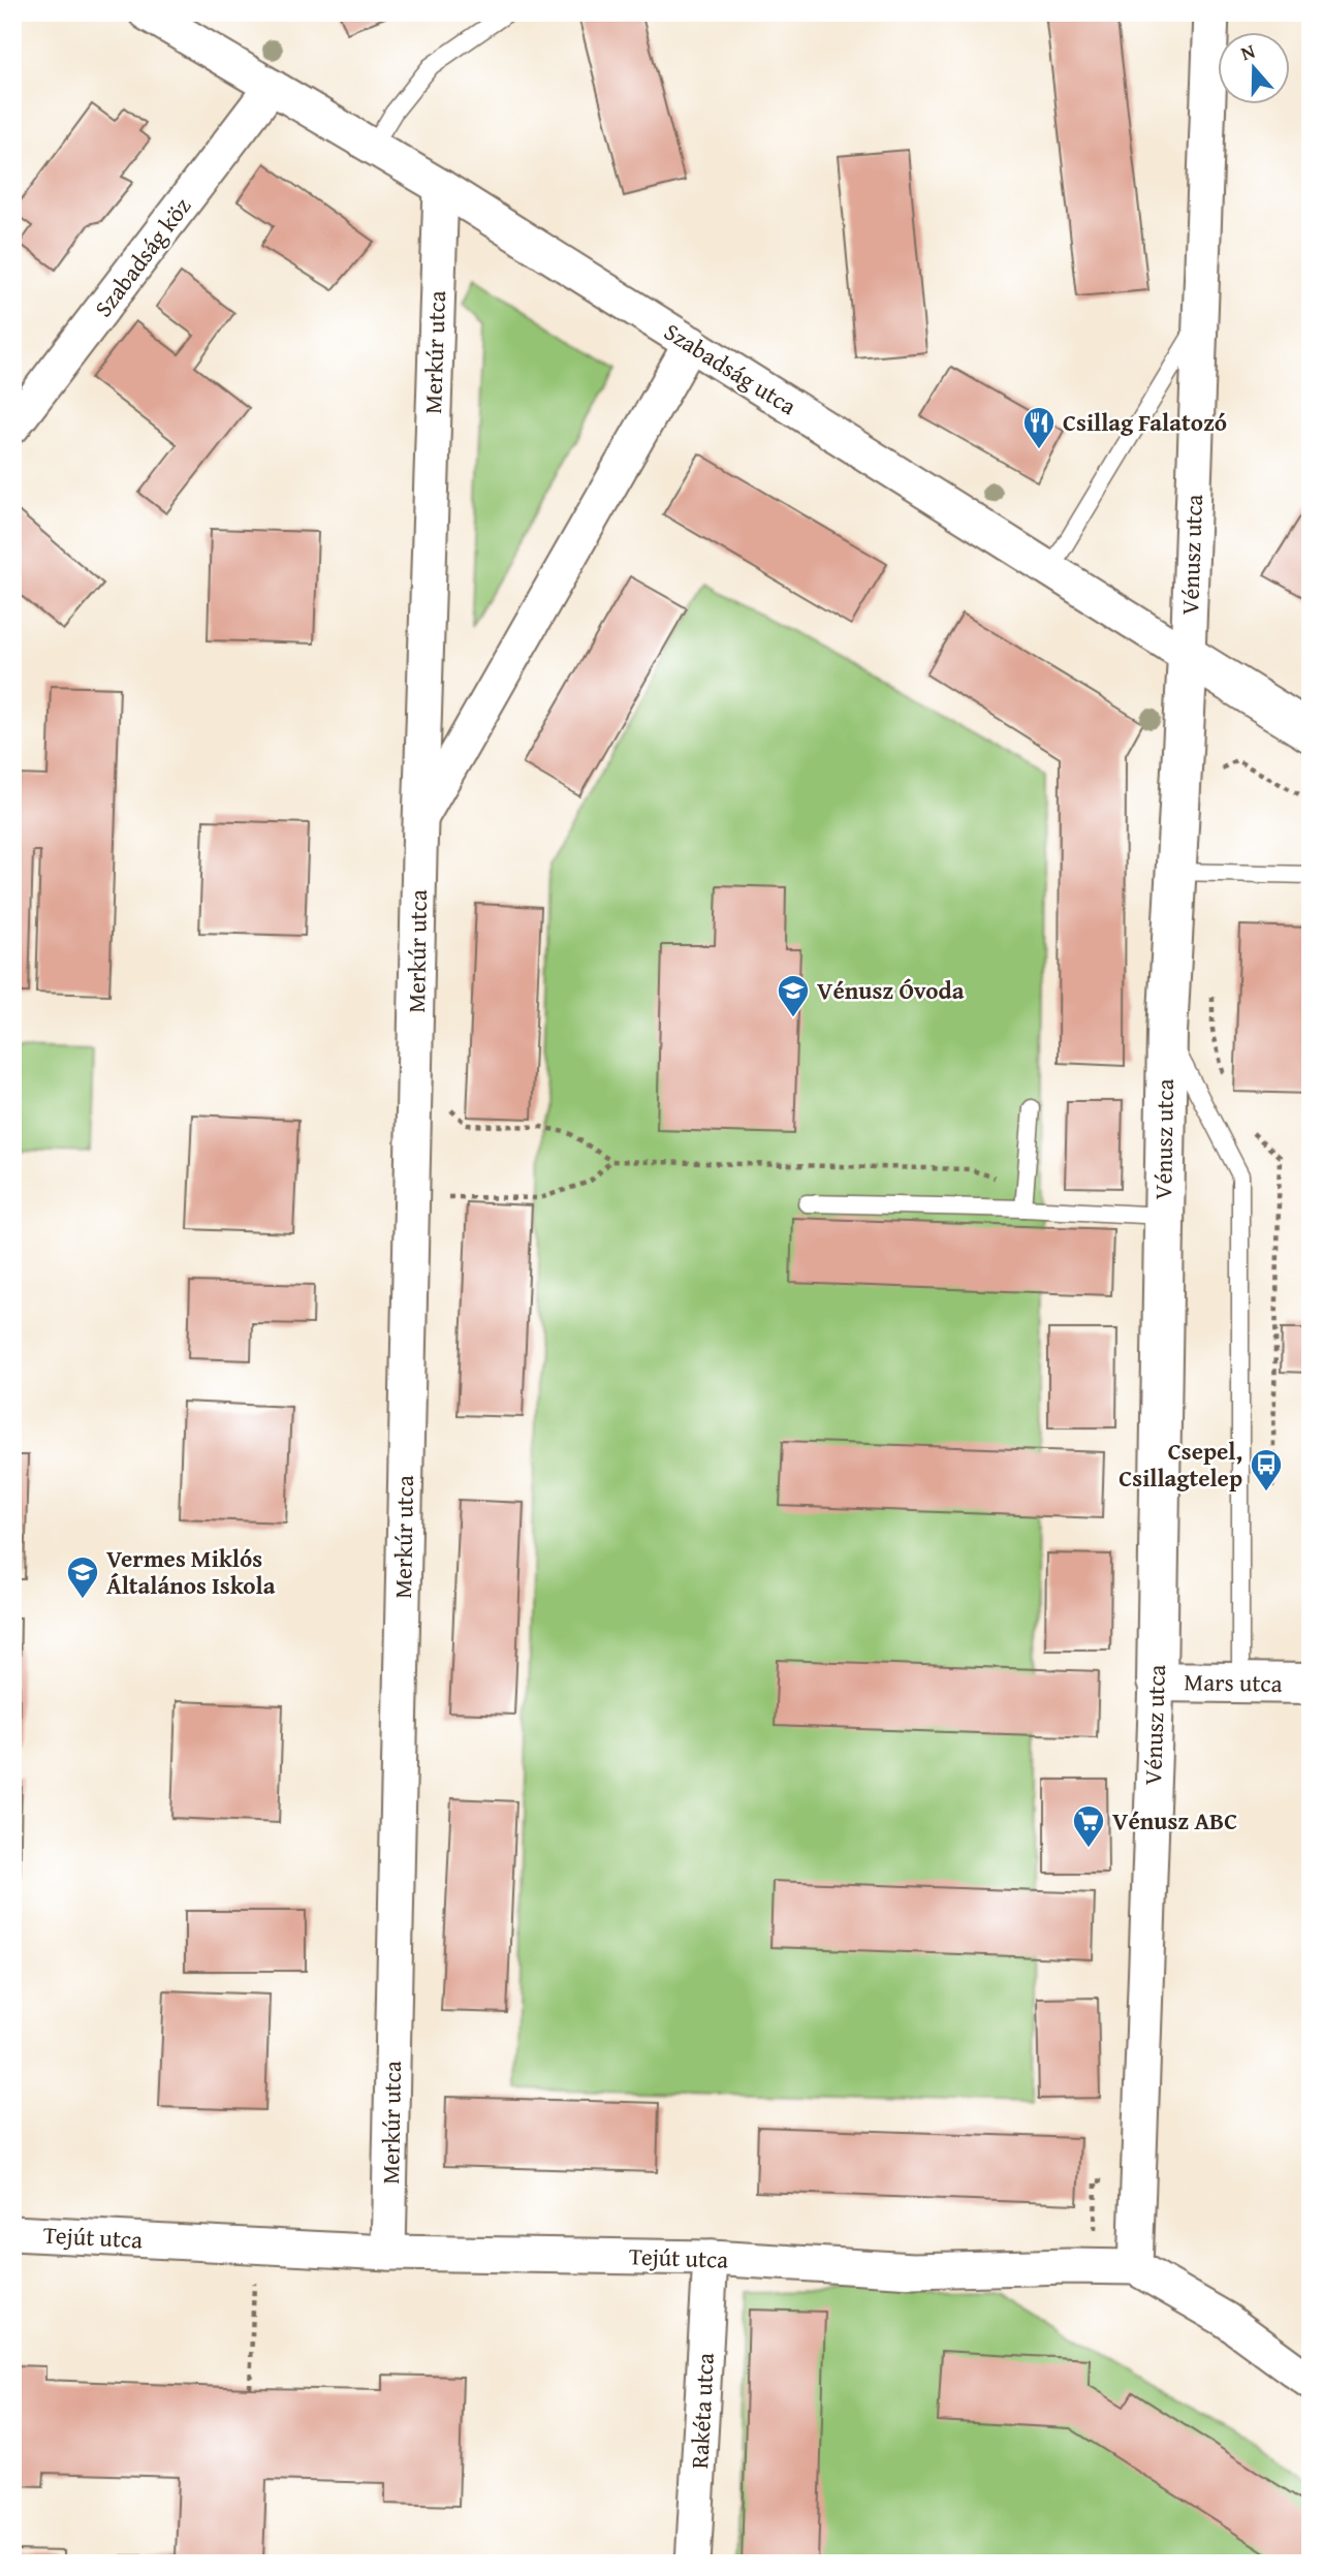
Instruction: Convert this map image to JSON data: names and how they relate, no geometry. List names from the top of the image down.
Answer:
{
  "streets": {
    "street": [
      "Szabadság köz",
      "Merkúr utca",
      "Szabadság utca",
      "Vénusz utca",
      "Mars utca",
      "Tejút utca",
      "Rakéta utca"
    ]
  },
  "crossings": [
    ["Szabadság köz", "Szabadság utca"],
    ["Merkúr utca", "Szabadság utca"],
    ["Merkúr utca", "Tejút utca"],
    ["Szabadság utca", "Vénusz utca"],
    ["Vénusz utca", "Mars utca"],
    ["Vénusz utca", "Tejút utca"],
    ["Tejút utca", "Rakéta utca"]
  ],
  "places": {
    "restaurant": ["Csillag Falatozó"],
    "school or university": ["Vénusz Óvoda", "Vermes Miklós Általános Iskola"],
    "bus stop": ["Csepel, Csillagtelep"],
    "supermarket": ["Vénusz ABC"]
  },
  "north": "top"
}
